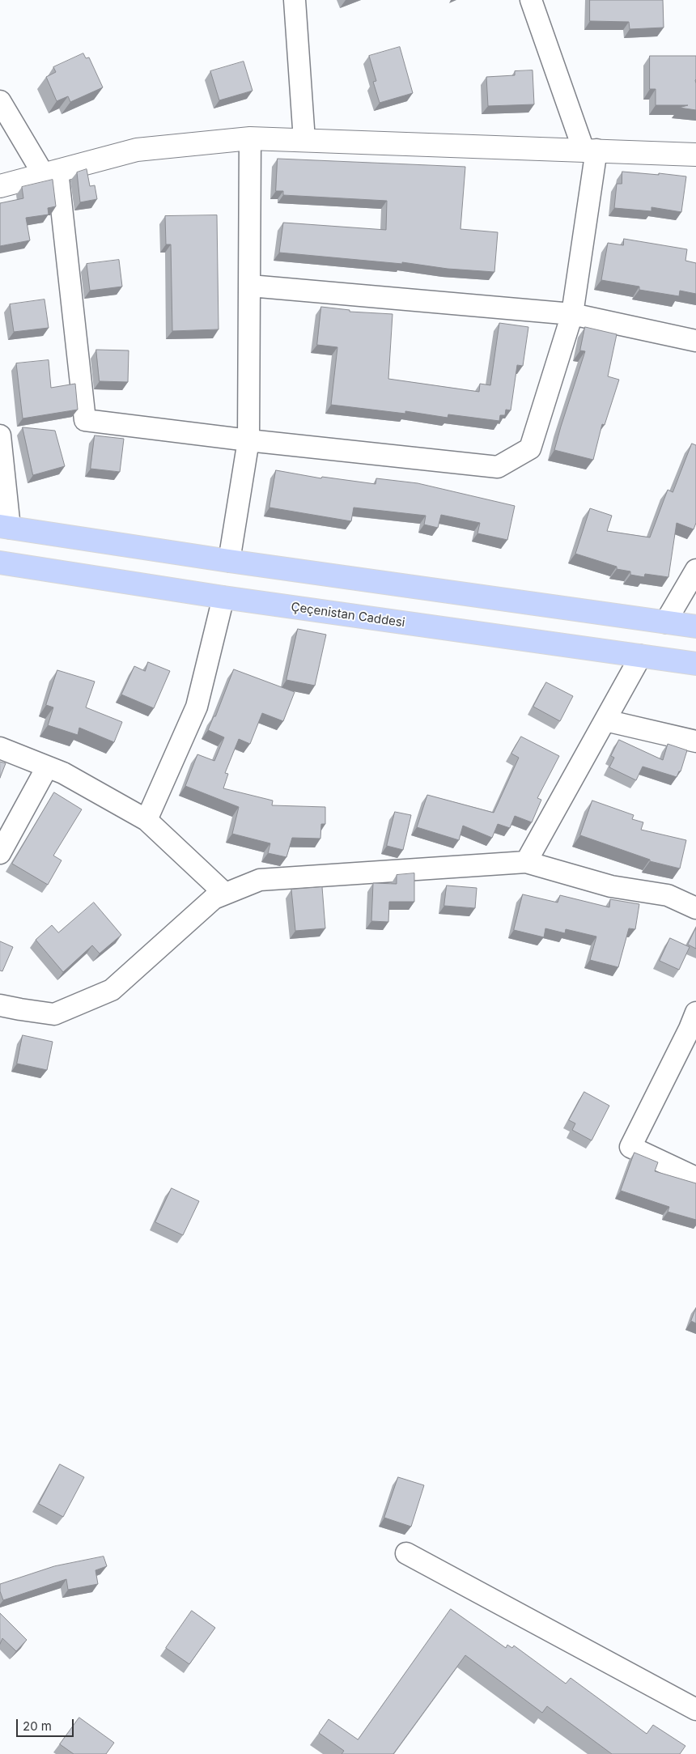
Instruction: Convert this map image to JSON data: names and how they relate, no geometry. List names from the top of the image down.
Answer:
{
  "streets": {
    "main road": ["Çeçenistan Caddesi"]
  },
  "scale_bar": "20 m"
}
